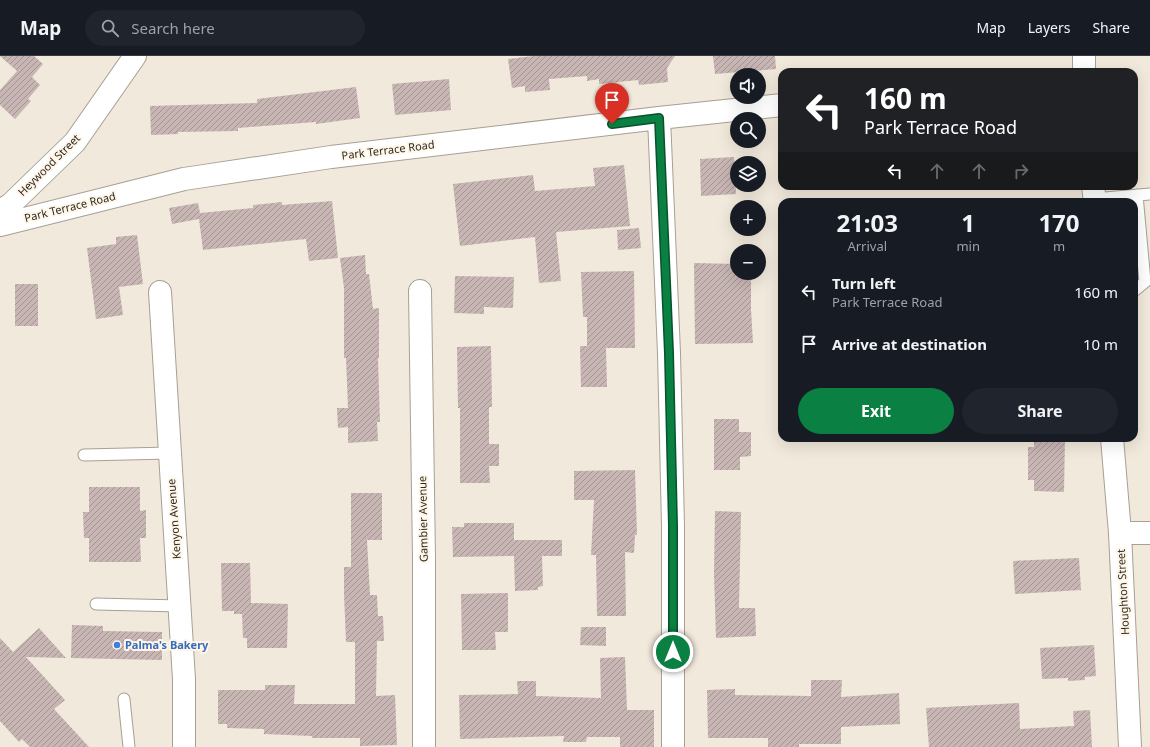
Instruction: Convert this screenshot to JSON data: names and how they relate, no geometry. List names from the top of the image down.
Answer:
{
  "streets": {
    "street": [
      "Park Terrace Road",
      "Heywood Street",
      "Kenyon Avenue",
      "Gambier Avenue",
      "Houghton Street"
    ]
  },
  "places": ["Palma's Bakery"],
  "page": {
    "header": "Map",
    "search": "Search here",
    "nav": ["Map", "Layers", "Share"],
    "map_buttons": ["+", "−"],
    "turn": ["160 m", "Park Terrace Road"],
    "eta": [
      "21:03",
      "Arrival",
      "1",
      "min",
      "170",
      "m"
    ],
    "list": [
      {
        "name": "Turn left",
        "note": "Park Terrace Road",
        "value": "160 m"
      },
      {
        "name": "Arrive at destination",
        "value": "10 m"
      }
    ],
    "buttons": ["Exit", "Share"]
  }
}
